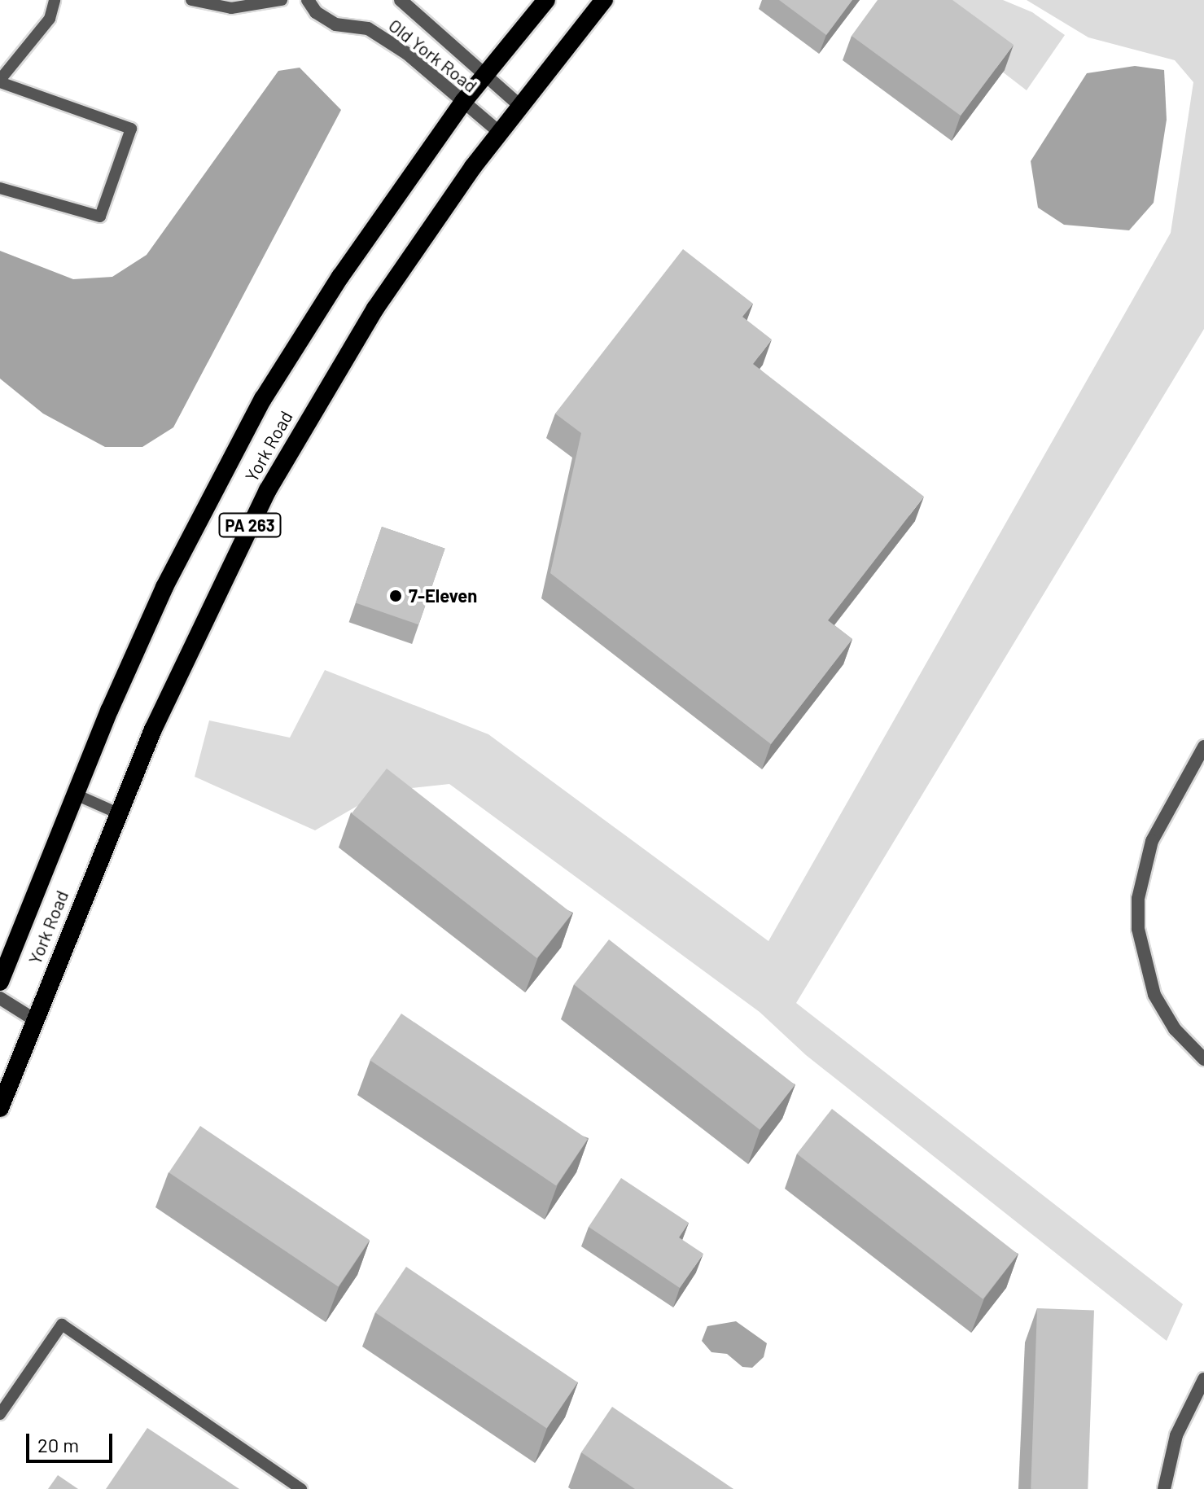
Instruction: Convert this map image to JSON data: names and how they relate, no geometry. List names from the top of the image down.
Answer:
{
  "streets": {
    "highway": ["York Road", "PA 263"],
    "street": ["Old York Road"]
  },
  "crossings": [
    ["Old York Road", "York Road"]
  ],
  "places": ["7-Eleven"],
  "scale_bar": "20 m"
}
